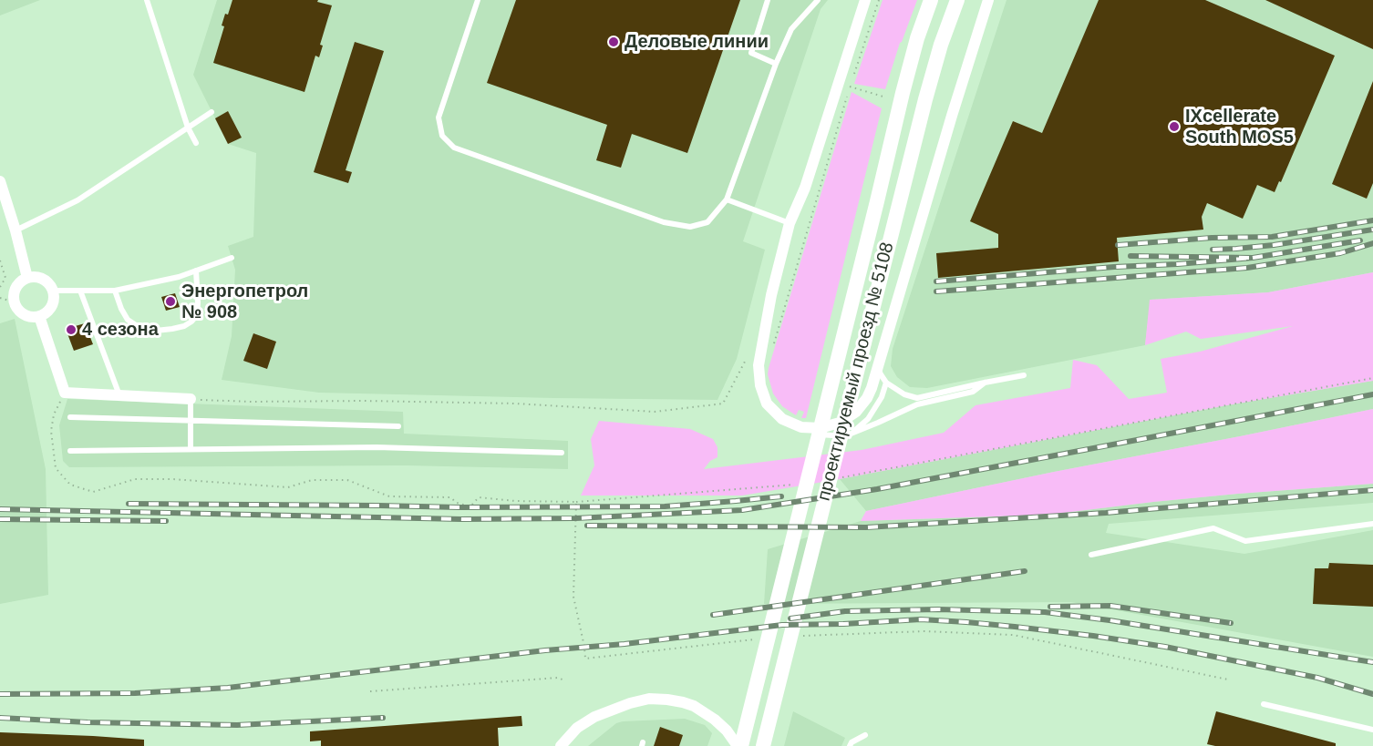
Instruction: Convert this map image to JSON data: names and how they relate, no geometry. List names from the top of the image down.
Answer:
{
  "streets": {
    "main road": ["проектируемый проезд № 5108"]
  },
  "places": [
    "Деловые линии",
    "IXcellerate South MOS5",
    "Энергопетрол № 908",
    "4 сезона"
  ]
}
